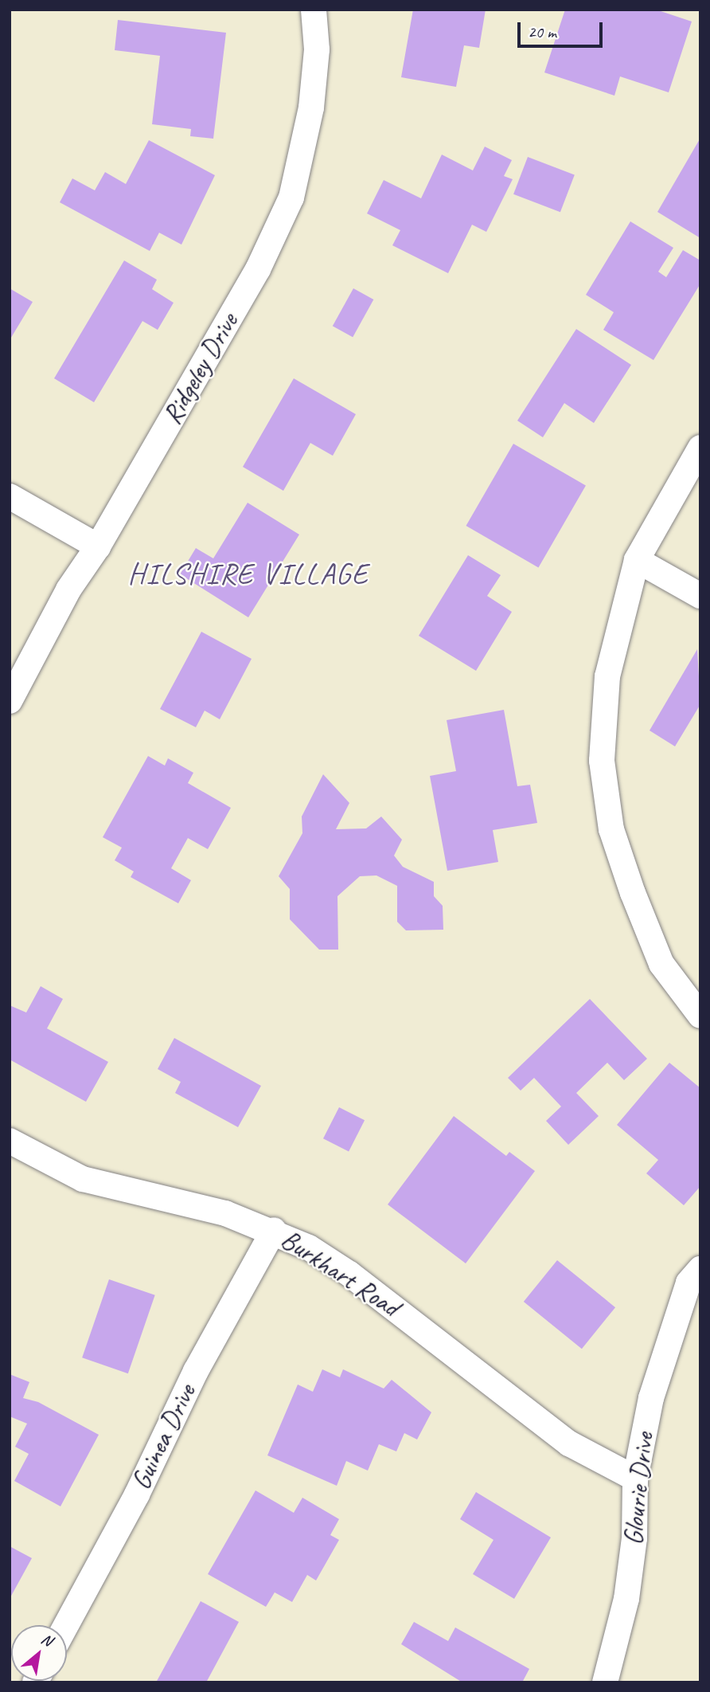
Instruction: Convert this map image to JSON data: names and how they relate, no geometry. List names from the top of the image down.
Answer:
{
  "streets": {
    "street": [
      "Ridgeley Drive",
      "Burkhart Road",
      "Guinea Drive",
      "Glourie Drive"
    ]
  },
  "crossings": [
    ["Burkhart Road", "Guinea Drive"],
    ["Burkhart Road", "Glourie Drive"]
  ],
  "districts": ["HILSHIRE VILLAGE"],
  "scale_bar": "20 m",
  "north": "top right"
}
